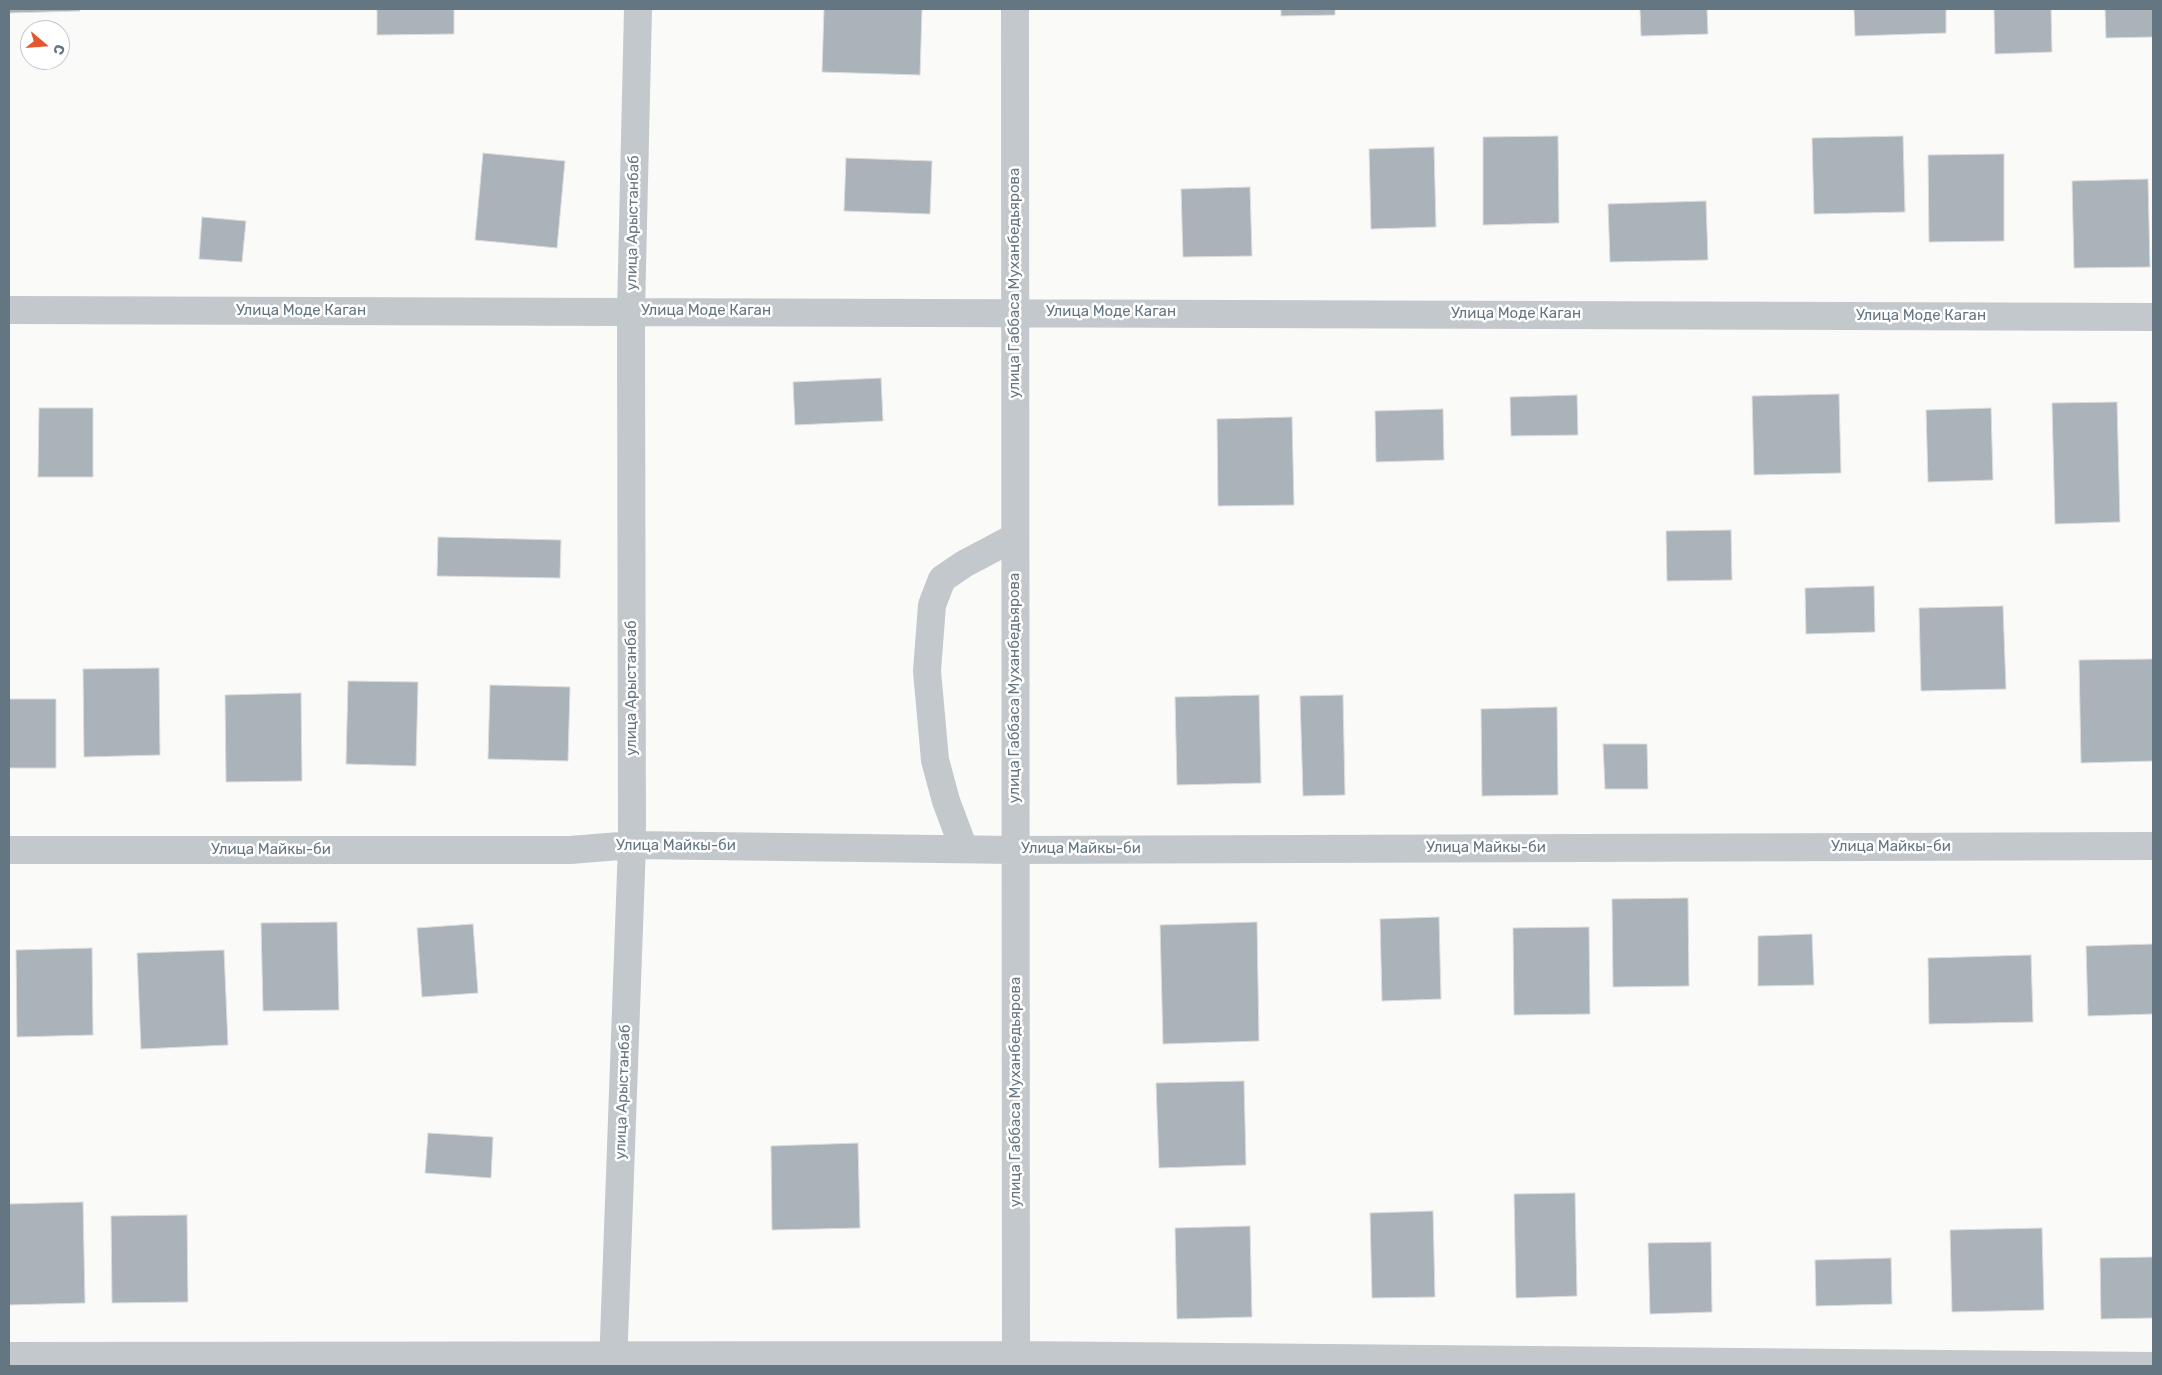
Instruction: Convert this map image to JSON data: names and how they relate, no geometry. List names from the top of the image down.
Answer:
{
  "streets": {
    "street": [
      "улица Арыстанбаб",
      "улица Габбаса Муханбедьярова",
      "Улица Моде Каган",
      "Улица Майкы-би"
    ]
  },
  "crossings": [
    ["улица Арыстанбаб", "Улица Моде Каган"],
    ["улица Арыстанбаб", "Улица Майкы-би"],
    ["улица Габбаса Муханбедьярова", "Улица Моде Каган"],
    ["улица Габбаса Муханбедьярова", "Улица Майкы-би"]
  ],
  "north": "right"
}
